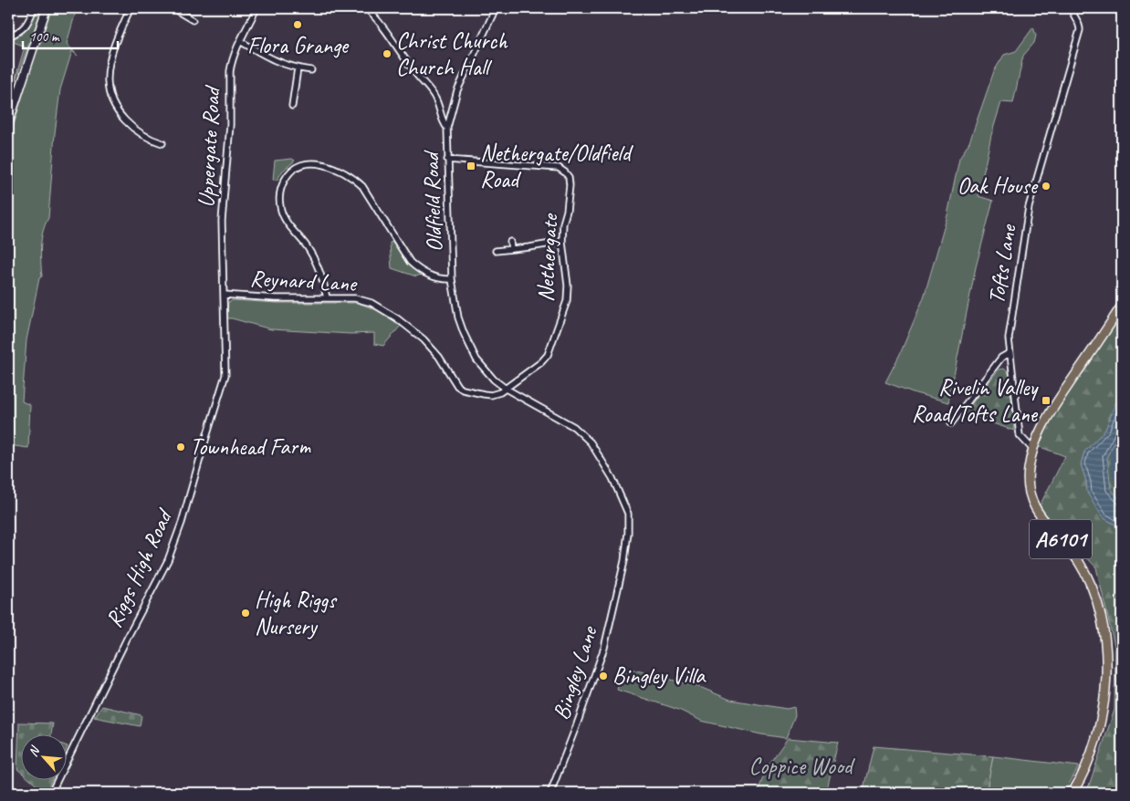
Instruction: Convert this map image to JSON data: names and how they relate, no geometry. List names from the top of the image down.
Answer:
{
  "streets": {
    "main road": ["A6101"],
    "street": [
      "Uppergate Road",
      "Oldfield Road",
      "Nethergate",
      "Tofts Lane",
      "Reynard Lane",
      "Riggs High Road",
      "Bingley Lane"
    ]
  },
  "crossings": [
    ["Uppergate Road", "Reynard Lane"],
    ["Uppergate Road", "Riggs High Road"],
    ["Oldfield Road", "Nethergate"],
    ["Oldfield Road", "Reynard Lane"],
    ["Oldfield Road", "Bingley Lane"],
    ["Nethergate", "Reynard Lane"],
    ["Tofts Lane", "A6101"],
    ["Reynard Lane", "Riggs High Road"]
  ],
  "parks": ["Coppice Wood"],
  "places": {
    "other": [
      "Flora Grange",
      "Christ Church Church Hall",
      "Oak House",
      "Townhead Farm",
      "High Riggs Nursery",
      "Bingley Villa"
    ],
    "transit": ["Nethergate/Oldfield Road", "Rivelin Valley Road/Tofts Lane"]
  },
  "scale_bar": "100 m",
  "north": "top left"
}
